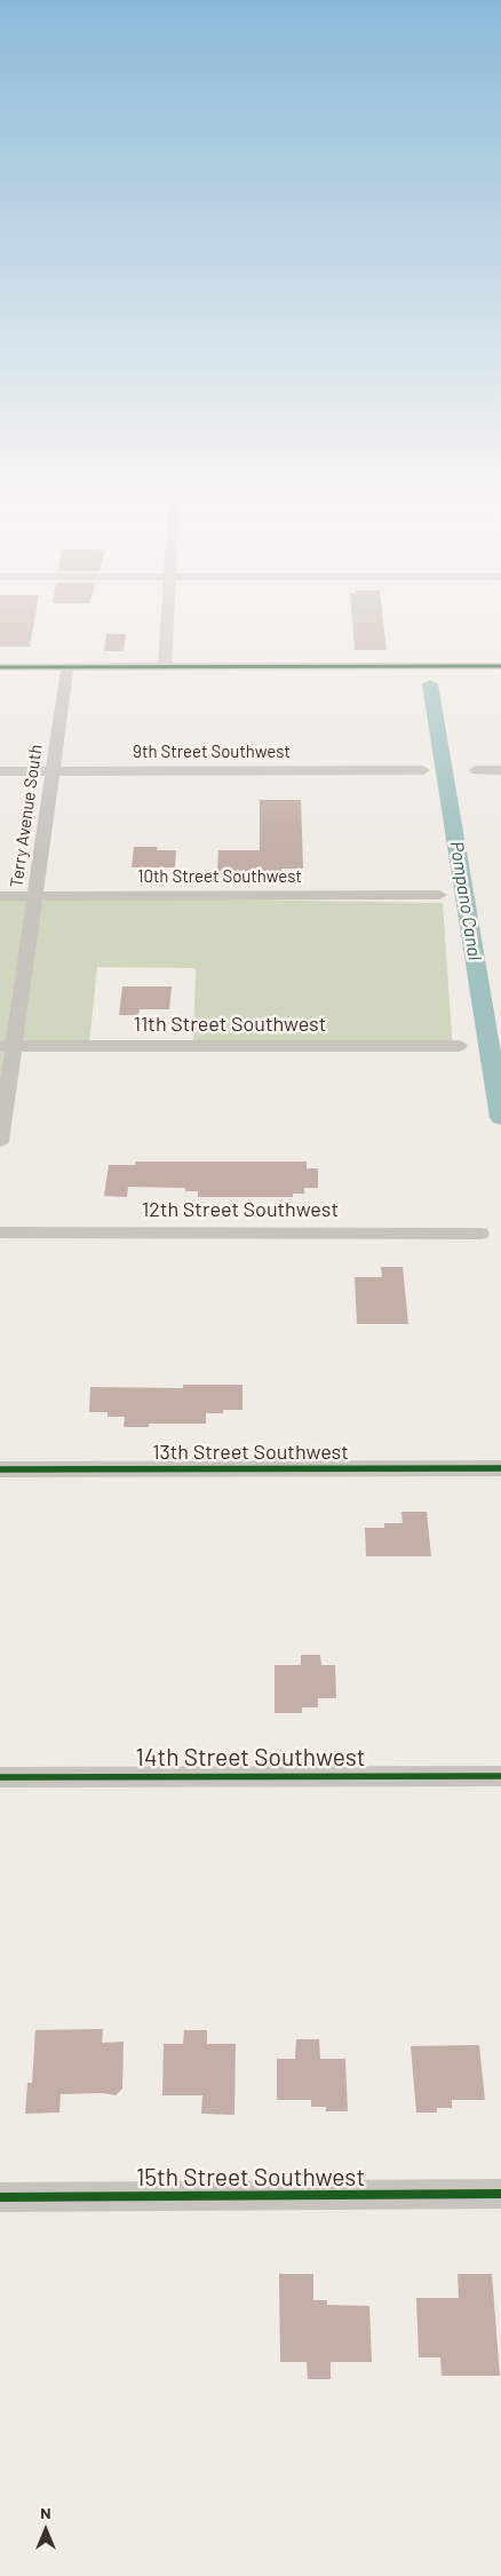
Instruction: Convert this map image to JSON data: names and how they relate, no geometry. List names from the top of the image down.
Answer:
{
  "streets": {
    "street": [
      "9th Street Southwest",
      "Terry Avenue South",
      "10th Street Southwest",
      "11th Street Southwest",
      "12th Street Southwest",
      "13th Street Southwest",
      "14th Street Southwest",
      "15th Street Southwest"
    ]
  },
  "crossings": [
    ["9th Street Southwest", "Terry Avenue South"],
    ["Terry Avenue South", "10th Street Southwest"],
    ["Terry Avenue South", "11th Street Southwest"]
  ],
  "water": ["Pompano Canal"],
  "north": "top"
}
